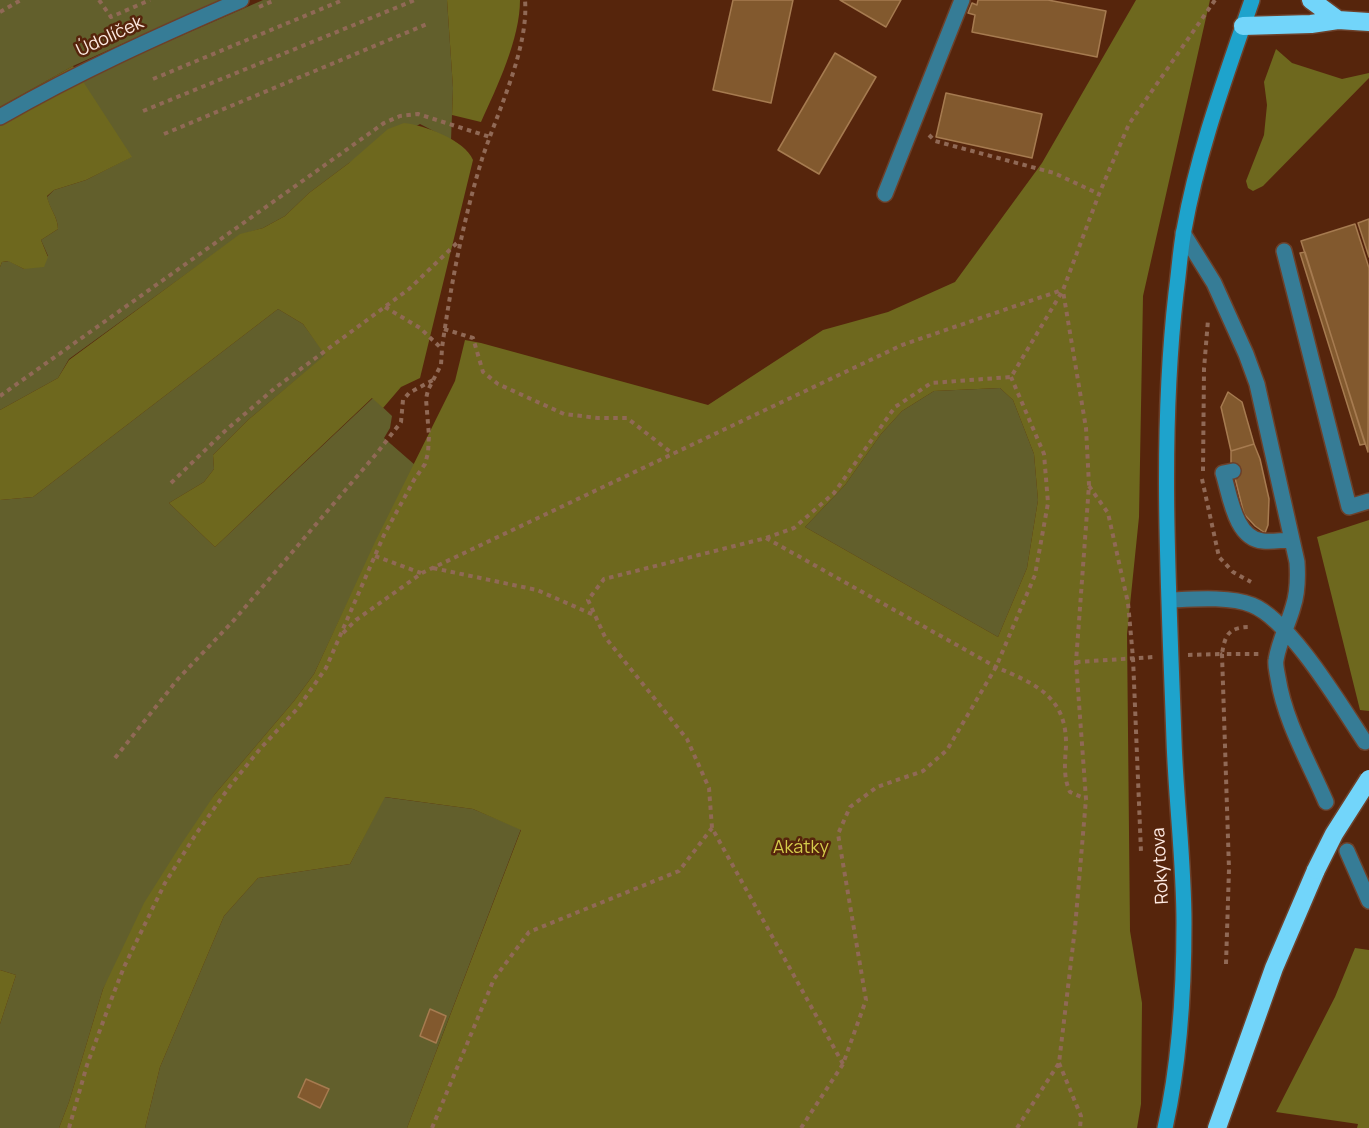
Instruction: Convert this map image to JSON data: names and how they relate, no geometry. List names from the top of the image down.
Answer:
{
  "streets": {
    "main road": ["Rokytova"],
    "lane": ["Údolíček"]
  },
  "parks": ["Akátky"]
}
